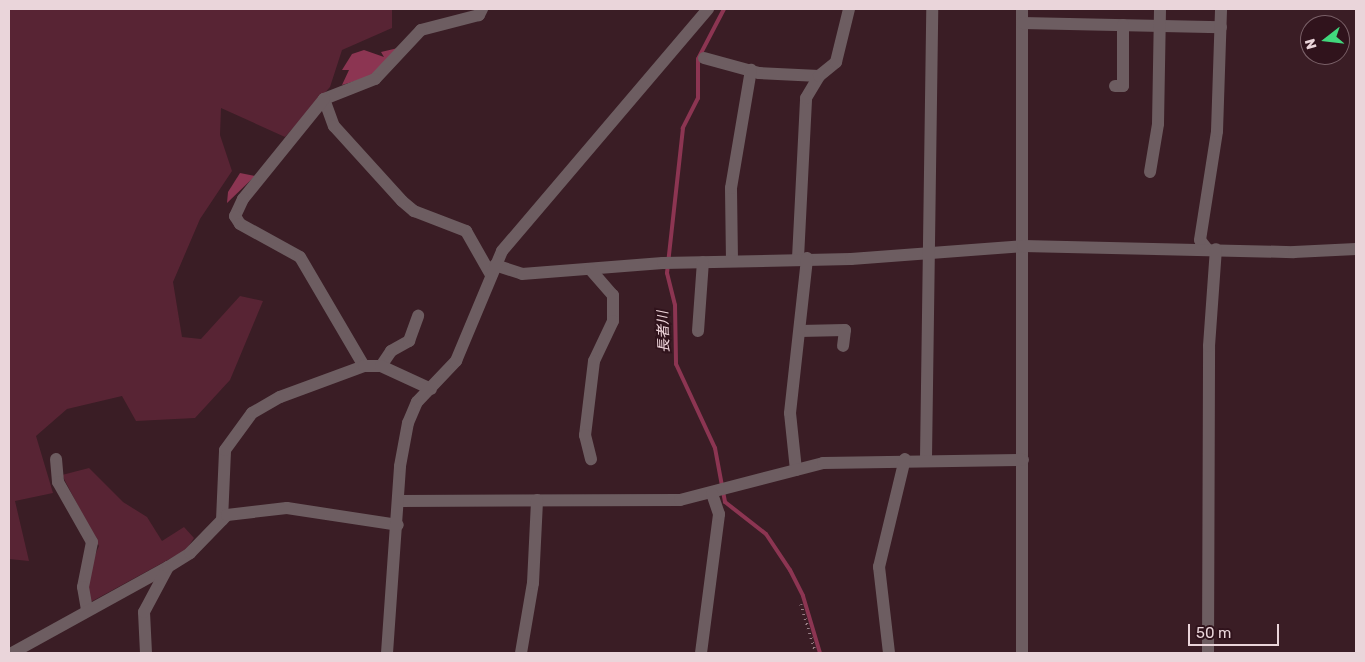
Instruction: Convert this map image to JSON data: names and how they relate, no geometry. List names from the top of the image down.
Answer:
{
  "water": ["長者川"],
  "scale_bar": "50 m",
  "north": "left"
}
